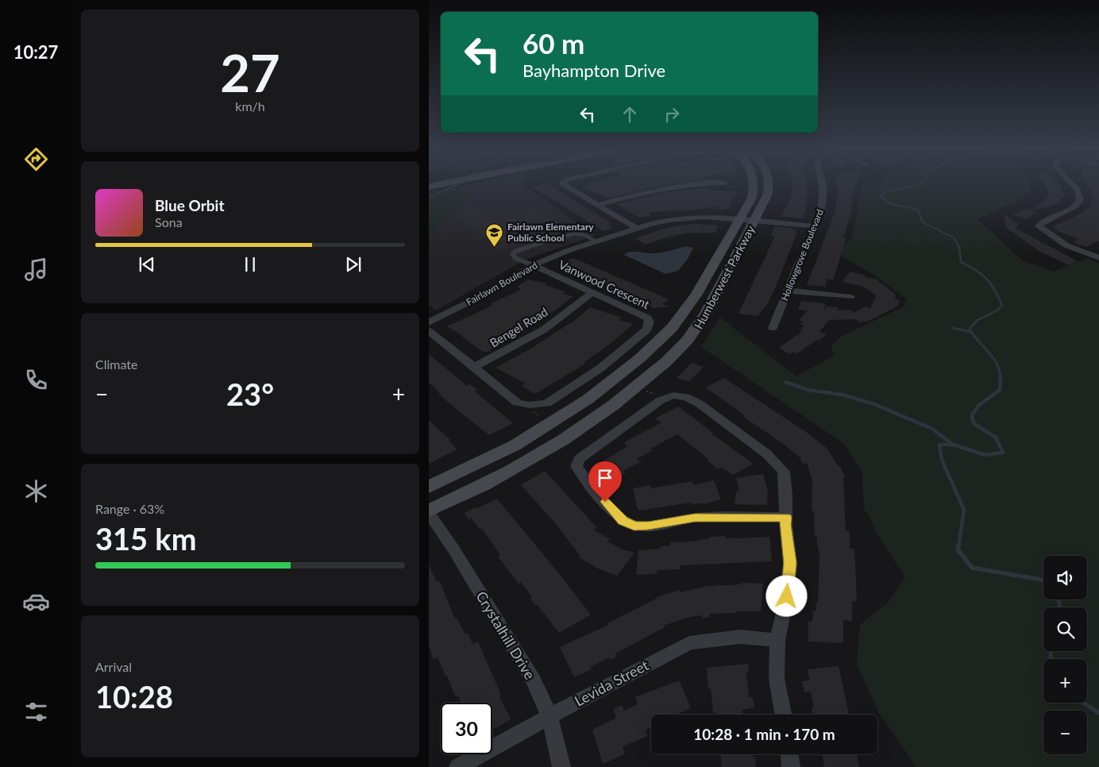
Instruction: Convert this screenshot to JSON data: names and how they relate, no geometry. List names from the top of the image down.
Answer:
{
  "streets": {
    "main road": ["Humberwest Parkway"],
    "street": [
      "Hollowgrove Boulevard",
      "Fairlawn Boulevard",
      "Vanwood Crescent",
      "Bengel Road",
      "Crystalhill Drive",
      "Levida Street"
    ]
  },
  "crossings": [
    ["Hollowgrove Boulevard", "Fairlawn Boulevard"],
    ["Humberwest Parkway", "Fairlawn Boulevard"],
    ["Humberwest Parkway", "Crystalhill Drive"],
    ["Fairlawn Boulevard", "Vanwood Crescent"],
    ["Vanwood Crescent", "Bengel Road"],
    ["Crystalhill Drive", "Levida Street"]
  ],
  "places": {
    "school or university": ["Fairlawn Elementary Public School"]
  },
  "page": {
    "tabs": "10:27",
    "tile": [
      ["27", "km/h"],
      "Climate",
      ["Range · 63%", "315 km"],
      ["Arrival", "10:28"]
    ],
    "turn": ["60 m", "Bayhampton Drive"],
    "song": ["Blue Orbit", "Sona"],
    "heat": ["−", "23°", "+"],
    "map_buttons": ["+", "−"],
    "limit": "30",
    "trip": "10:28 · 1 min · 170 m"
  }
}
